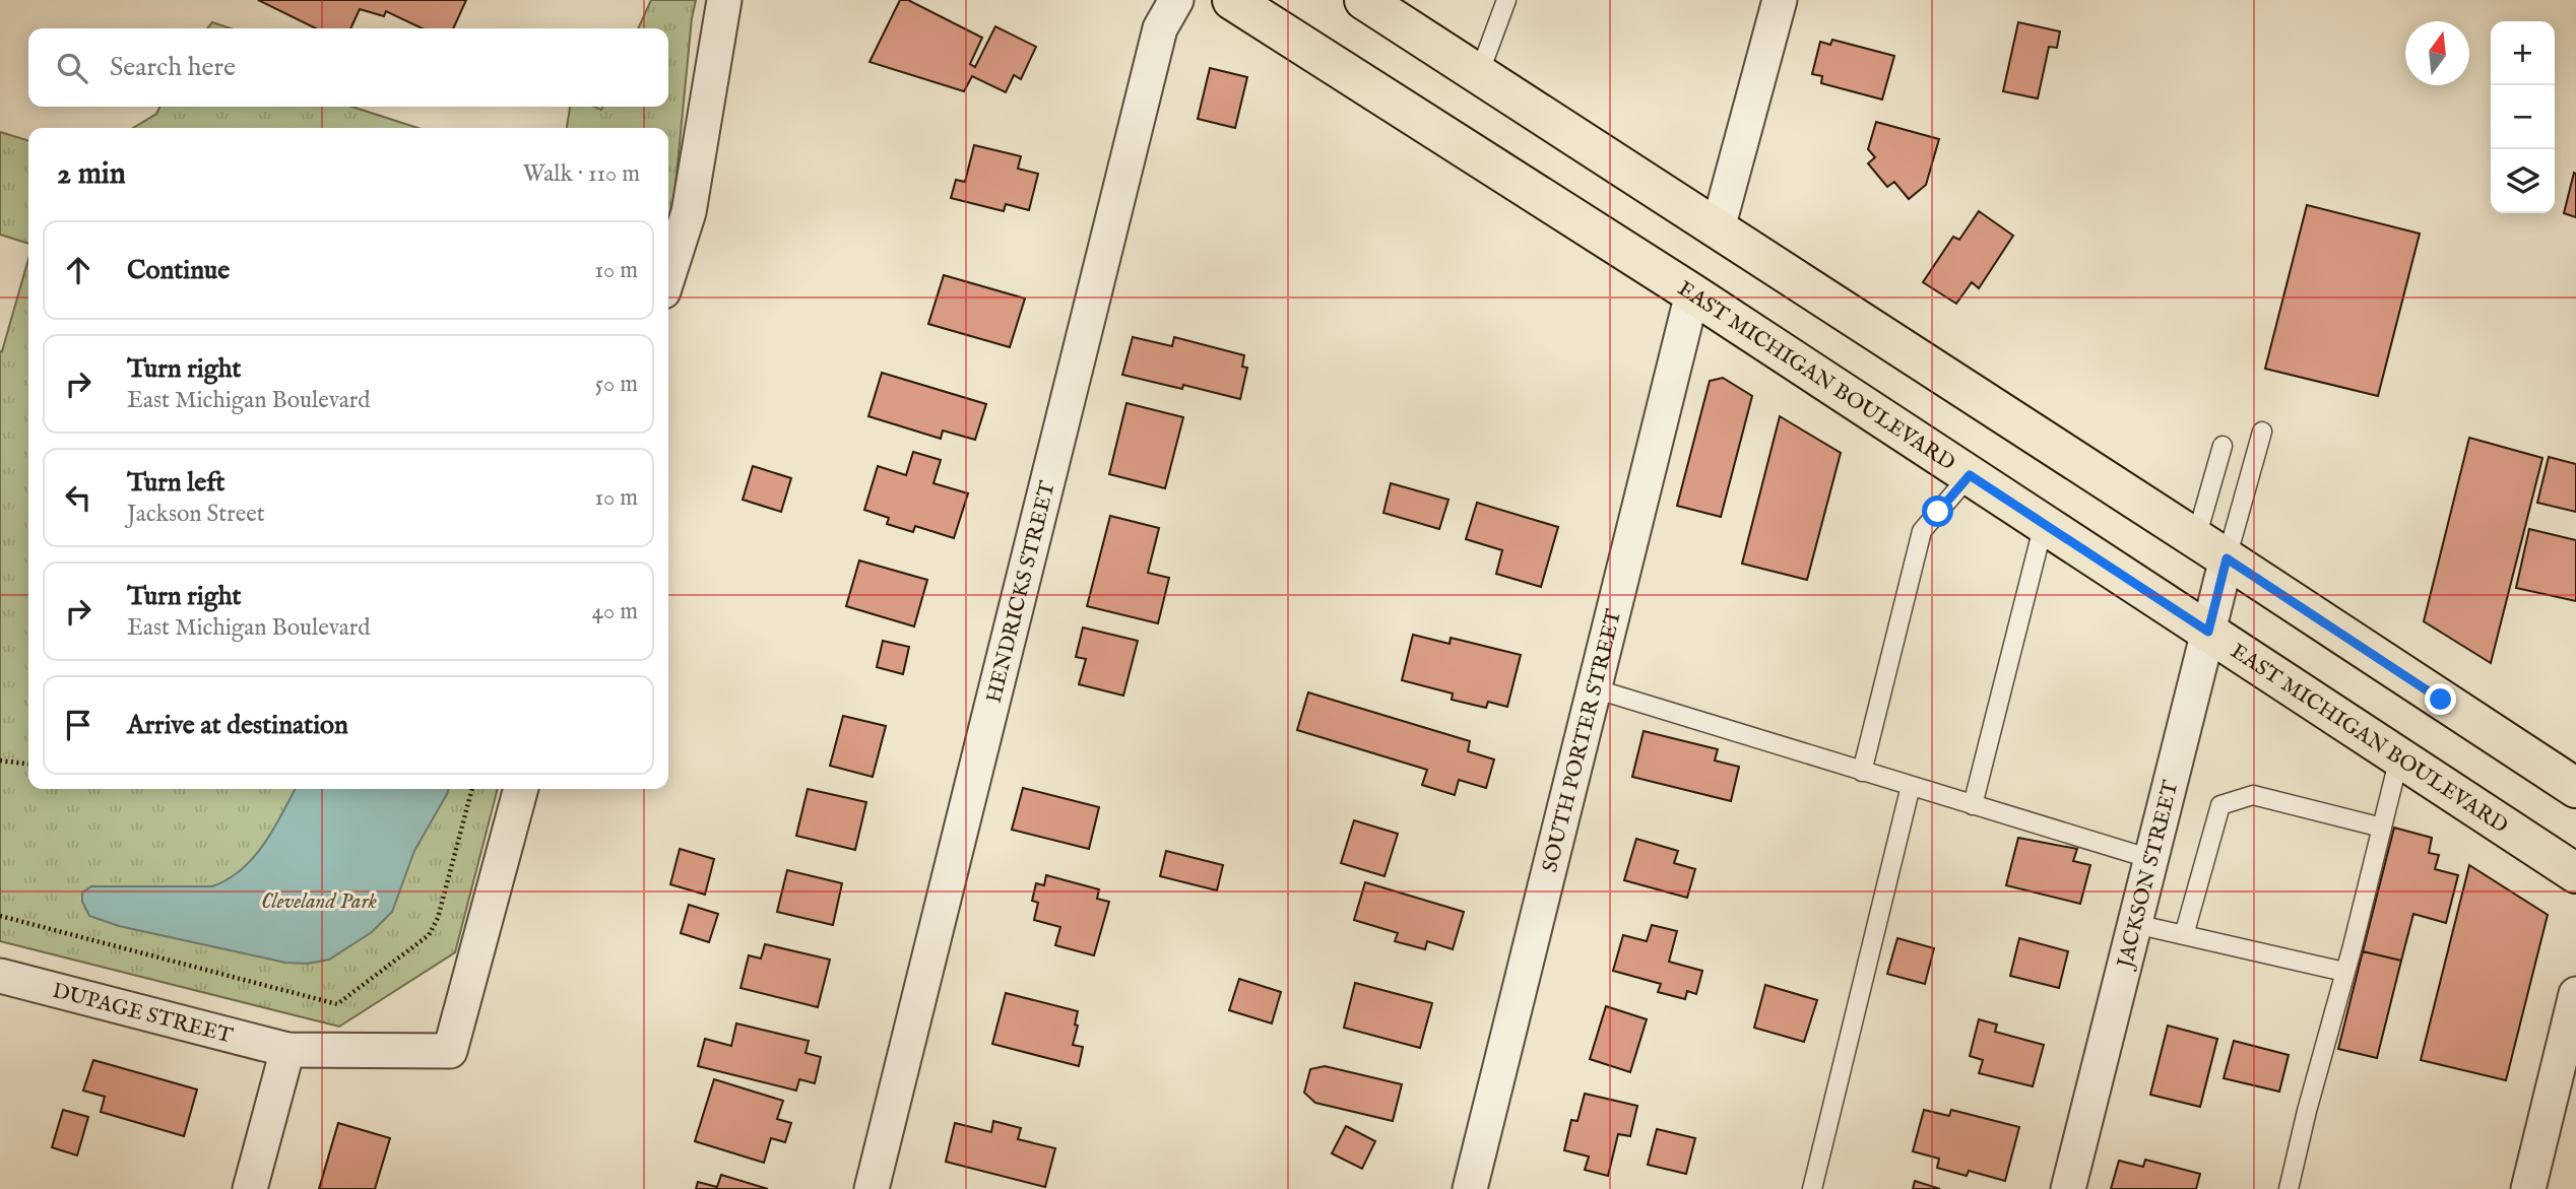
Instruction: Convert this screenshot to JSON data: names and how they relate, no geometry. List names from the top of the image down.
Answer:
{
  "streets": {
    "main road": ["EAST MICHIGAN BOULEVARD"],
    "street": [
      "HENDRICKS STREET",
      "SOUTH PORTER STREET",
      "JACKSON STREET",
      "DUPAGE STREET"
    ]
  },
  "crossings": [
    ["EAST MICHIGAN BOULEVARD", "SOUTH PORTER STREET"],
    ["EAST MICHIGAN BOULEVARD", "JACKSON STREET"]
  ],
  "parks": ["Cleveland Park"],
  "north": "top",
  "page": {
    "map_buttons": ["+", "−"],
    "search": "Search here",
    "heading": ["2 min", "Walk · 110 m"],
    "list": [
      ["Continue", "10 m"],
      ["Turn right", "East Michigan Boulevard", "50 m"],
      ["Turn left", "Jackson Street", "10 m"],
      ["Turn right", "East Michigan Boulevard", "40 m"],
      "Arrive at destination"
    ]
  }
}
